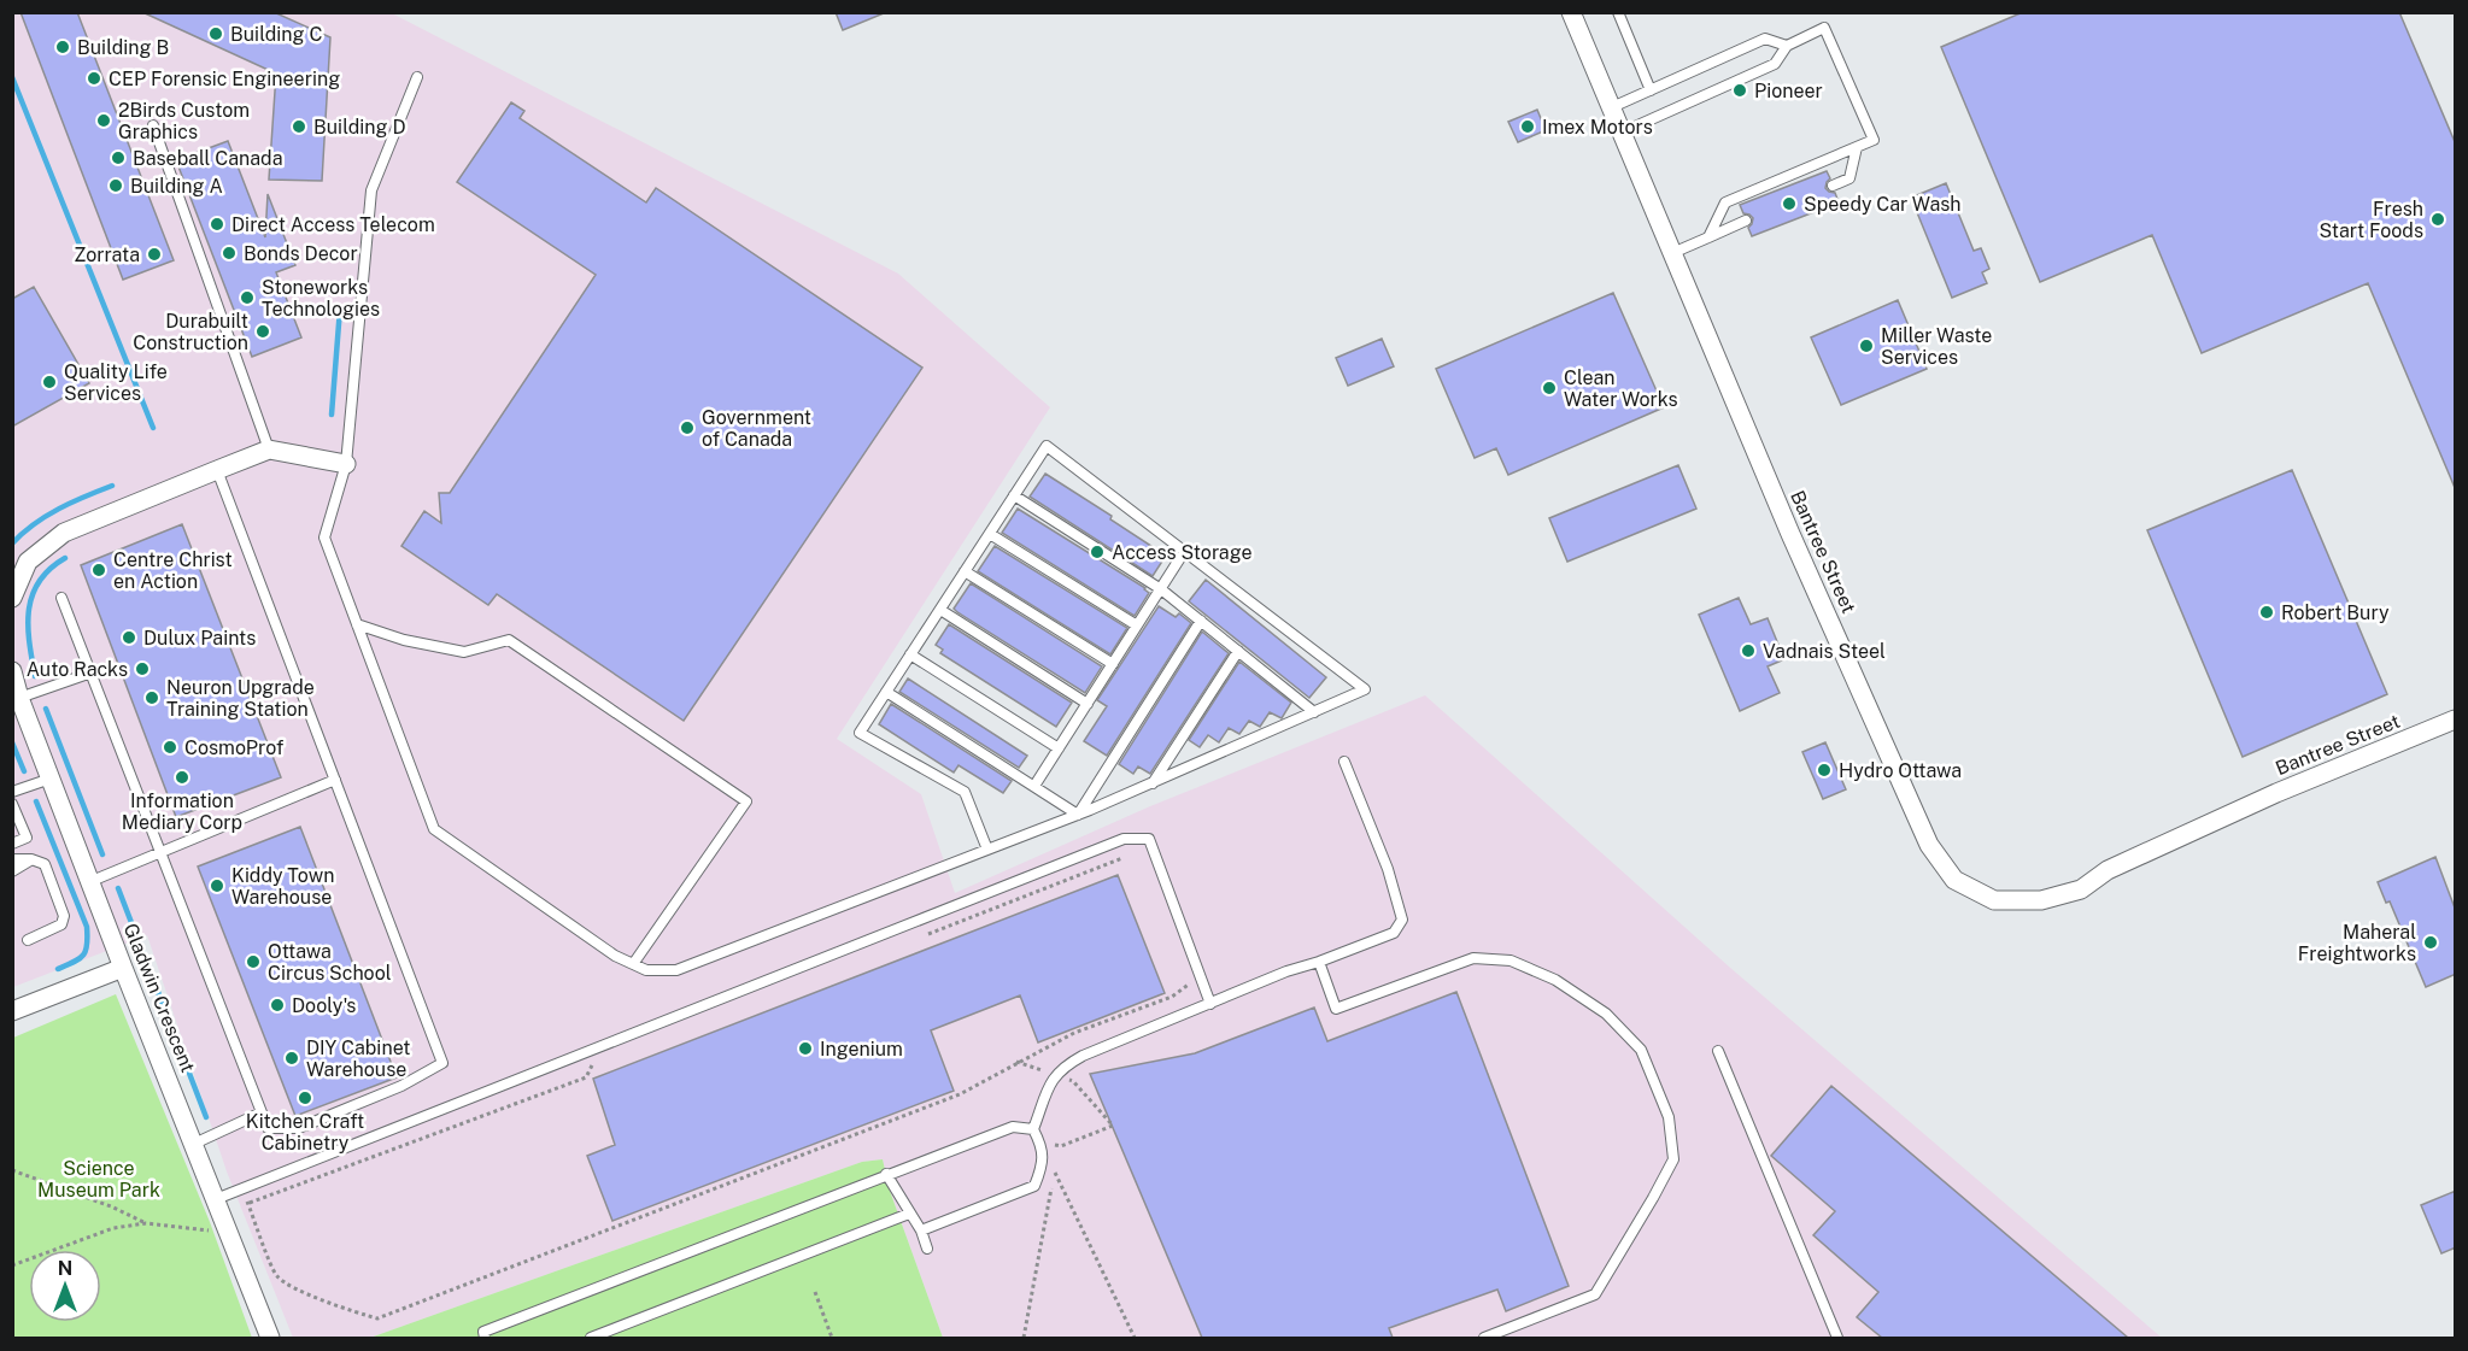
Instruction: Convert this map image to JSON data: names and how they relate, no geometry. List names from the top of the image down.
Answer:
{
  "streets": {
    "street": ["Bantree Street", "Gladwin Crescent"]
  },
  "parks": ["Science Museum Park"],
  "places": [
    "Building C",
    "Building B",
    "CEP Forensic Engineering",
    "Pioneer",
    "2Birds Custom Graphics",
    "Building D",
    "Imex Motors",
    "Baseball Canada",
    "Building A",
    "Speedy Car Wash",
    "Fresh Start Foods",
    "Direct Access Telecom",
    "Bonds Decor",
    "Zorrata",
    "Stoneworks Technologies",
    "Durabuilt Construction",
    "Miller Waste Services",
    "Quality Life Services",
    "Clean Water Works",
    "Government of Canada",
    "Access Storage",
    "Centre Christ en Action",
    "Robert Bury",
    "Dulux Paints",
    "Vadnais Steel",
    "Auto Racks",
    "Neuron Upgrade Training Station",
    "CosmoProf",
    "Hydro Ottawa",
    "Information Mediary Corp",
    "Kiddy Town Warehouse",
    "Maheral Freightworks",
    "Ottawa Circus School",
    "Dooly's",
    "Ingenium",
    "DIY Cabinet Warehouse",
    "Kitchen Craft Cabinetry"
  ],
  "north": "top"
}
